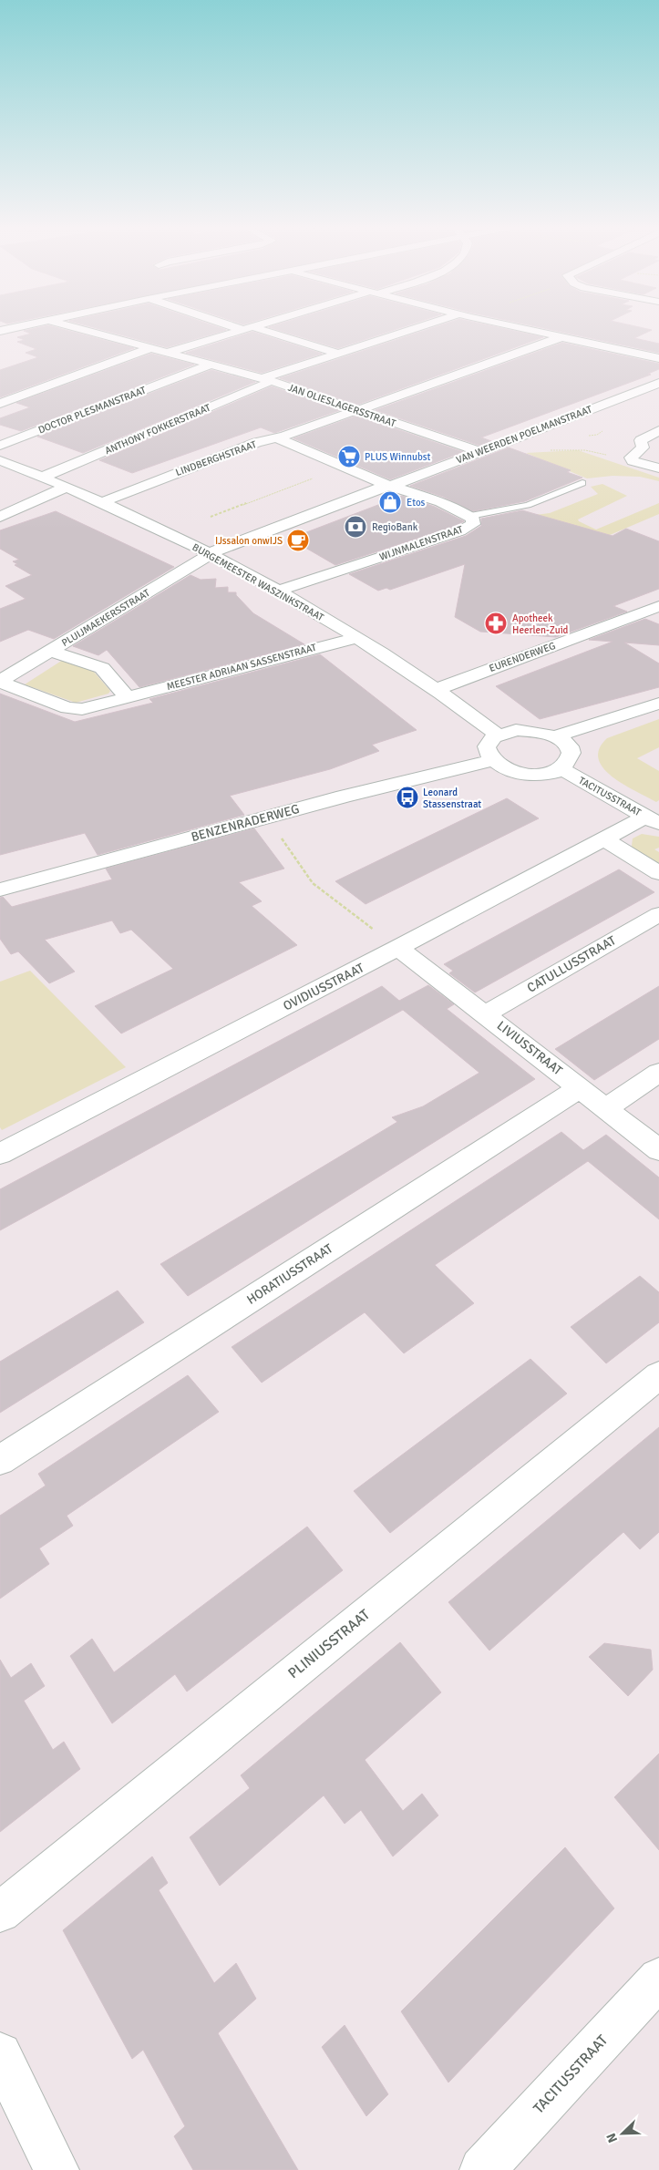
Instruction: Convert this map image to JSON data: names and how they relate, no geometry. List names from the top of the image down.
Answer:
{
  "streets": {
    "street": [
      "JAN OLIESLAGERSSTRAAT",
      "DOCTOR PLESMANSTRAAT",
      "ANTHONY FOKKERSTRAAT",
      "VAN WEERDEN POELMANSTRAAT",
      "LINDBERGHSTRAAT",
      "WIJNMALENSTRAAT",
      "BURGEMEESTER WASZINKSTRAAT",
      "PLUIJMAEKERSSTRAAT",
      "EURENDERWEG",
      "MEESTER ADRIAAN SASSENSTRAAT",
      "TACITUSSTRAAT",
      "BENZENRADERWEG",
      "CATULLUSSTRAAT",
      "OVIDIUSSTRAAT",
      "LIVIUSSTRAAT",
      "HORATIUSSTRAAT",
      "PLINIUSSTRAAT"
    ]
  },
  "crossings": [
    ["JAN OLIESLAGERSSTRAAT", "DOCTOR PLESMANSTRAAT"],
    ["JAN OLIESLAGERSSTRAAT", "ANTHONY FOKKERSTRAAT"],
    ["JAN OLIESLAGERSSTRAAT", "VAN WEERDEN POELMANSTRAAT"],
    ["JAN OLIESLAGERSSTRAAT", "LINDBERGHSTRAAT"],
    ["ANTHONY FOKKERSTRAAT", "BURGEMEESTER WASZINKSTRAAT"],
    ["VAN WEERDEN POELMANSTRAAT", "WIJNMALENSTRAAT"],
    ["VAN WEERDEN POELMANSTRAAT", "BURGEMEESTER WASZINKSTRAAT"],
    ["VAN WEERDEN POELMANSTRAAT", "PLUIJMAEKERSSTRAAT"],
    ["LINDBERGHSTRAAT", "BURGEMEESTER WASZINKSTRAAT"],
    ["WIJNMALENSTRAAT", "BURGEMEESTER WASZINKSTRAAT"],
    ["BURGEMEESTER WASZINKSTRAAT", "PLUIJMAEKERSSTRAAT"],
    ["BURGEMEESTER WASZINKSTRAAT", "EURENDERWEG"],
    ["BURGEMEESTER WASZINKSTRAAT", "MEESTER ADRIAAN SASSENSTRAAT"],
    ["PLUIJMAEKERSSTRAAT", "MEESTER ADRIAAN SASSENSTRAAT"],
    ["TACITUSSTRAAT", "OVIDIUSSTRAAT"],
    ["CATULLUSSTRAAT", "LIVIUSSTRAAT"],
    ["OVIDIUSSTRAAT", "LIVIUSSTRAAT"],
    ["LIVIUSSTRAAT", "HORATIUSSTRAAT"]
  ],
  "places": {
    "supermarket": ["PLUS Winnubst"],
    "shop": ["Etos"],
    "bank": ["RegioBank"],
    "cafe": ["IJssalon onwIJS"],
    "pharmacy": ["Apotheek Heerlen-Zuid"],
    "bus stop": ["Leonard Stassenstraat"]
  },
  "north": "bottom left"
}
